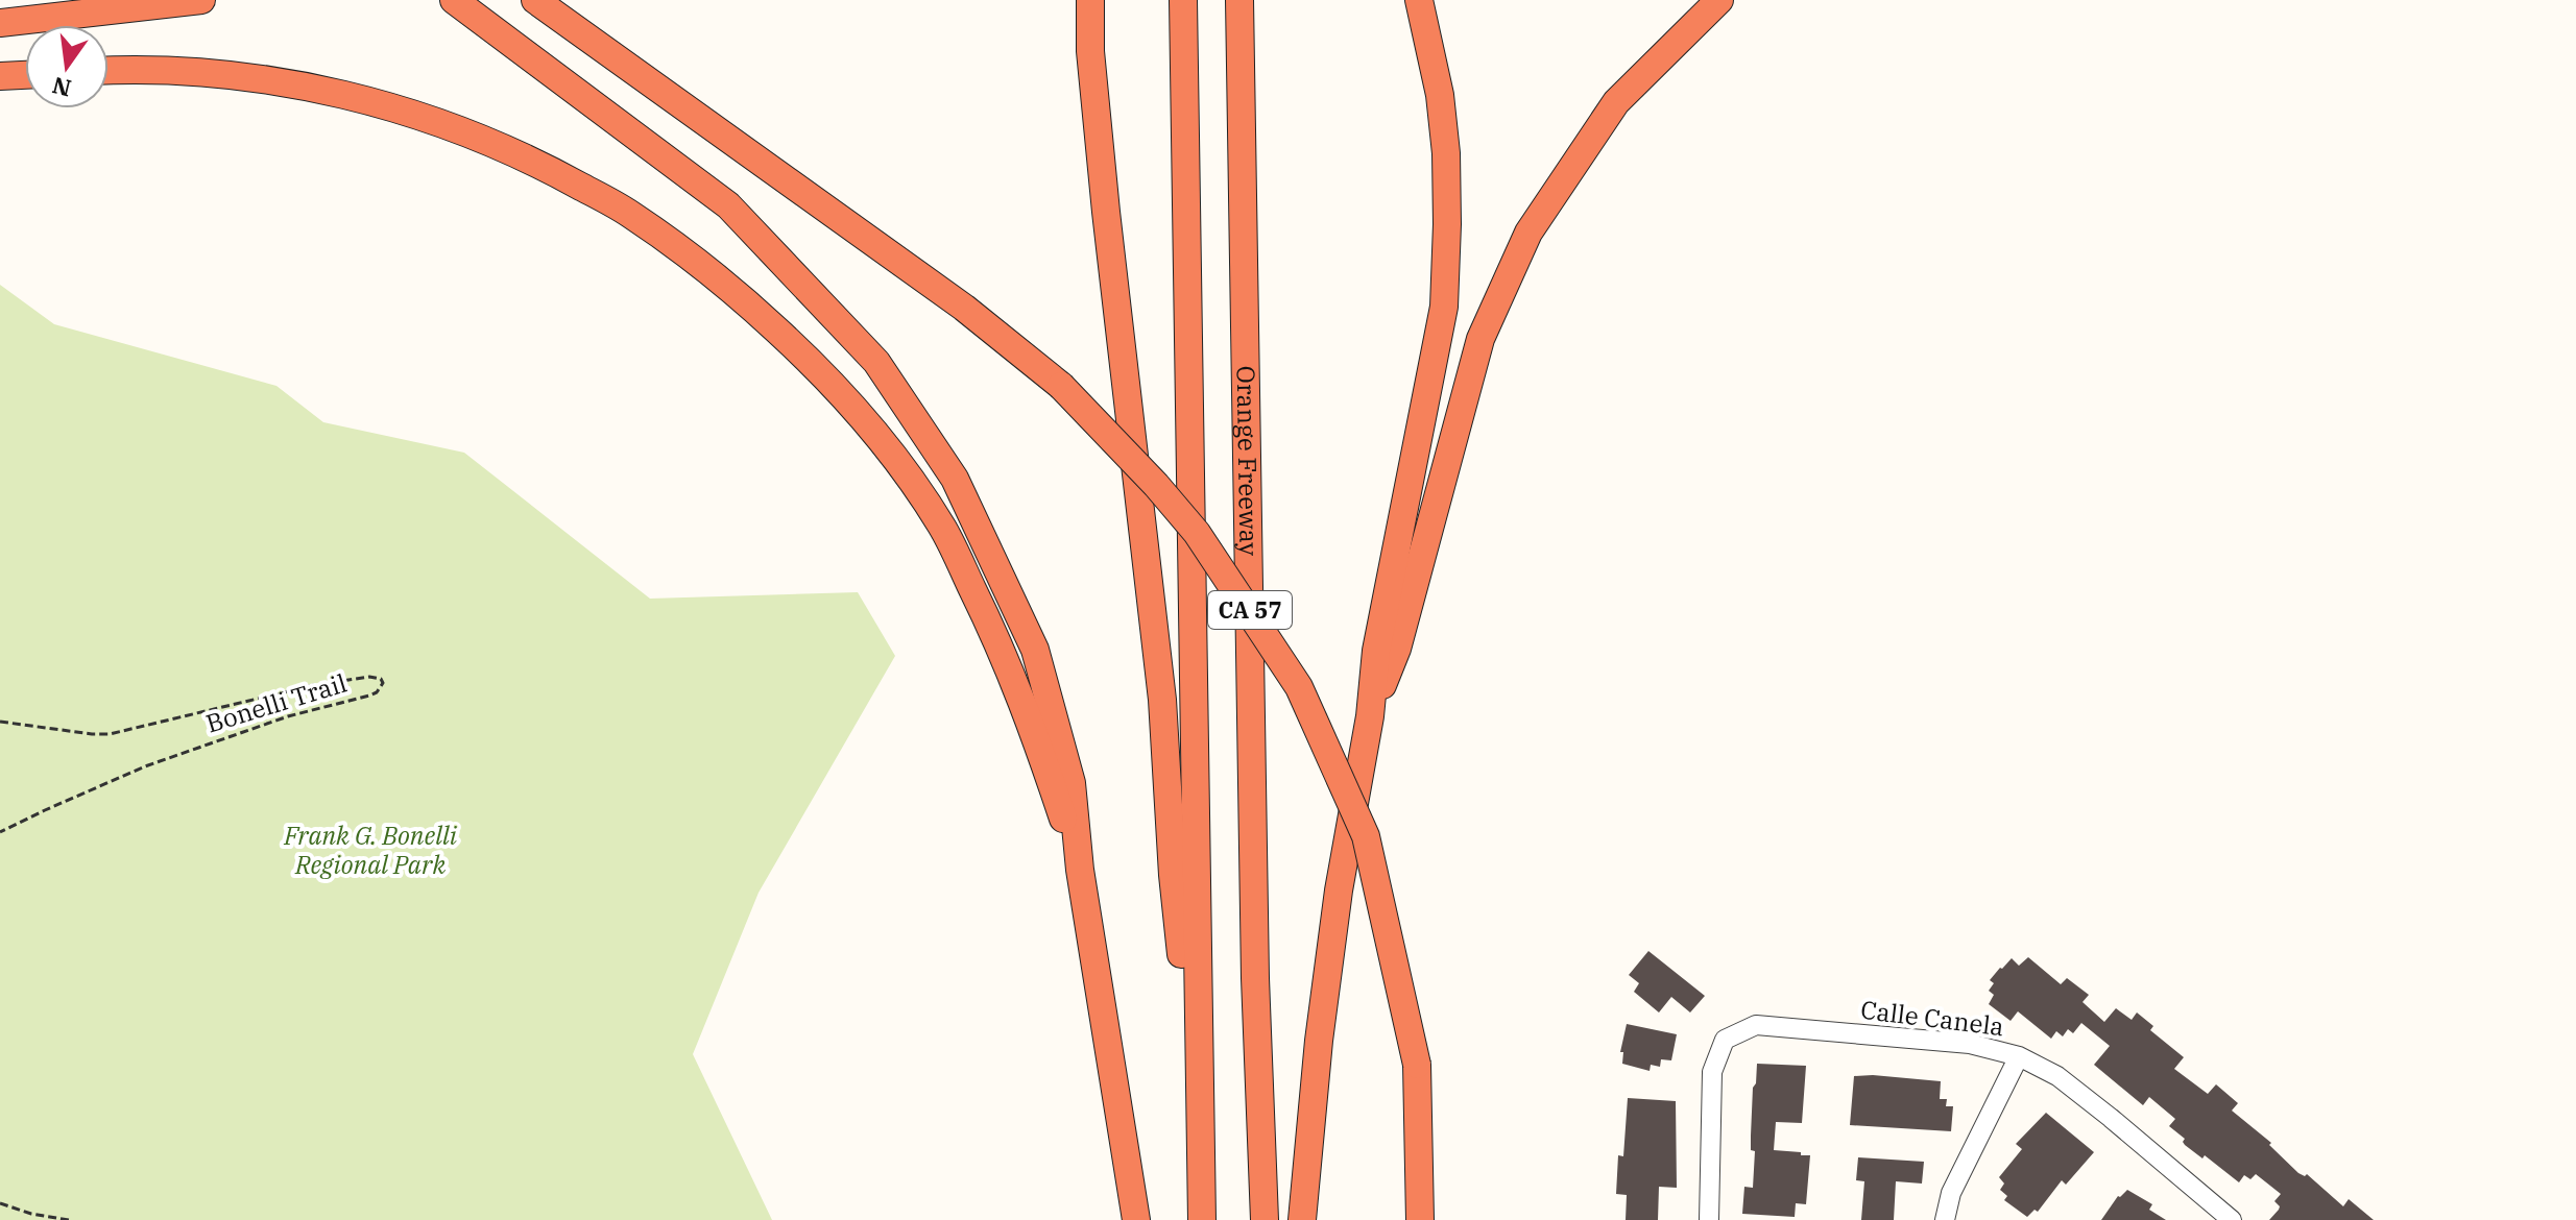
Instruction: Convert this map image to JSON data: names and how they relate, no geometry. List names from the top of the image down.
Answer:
{
  "streets": {
    "highway": ["Orange Freeway", "CA 57"],
    "street": ["Calle Canela"],
    "path": ["Bonelli Trail"]
  },
  "parks": ["Frank G. Bonelli Regional Park"],
  "north": "bottom"
}
